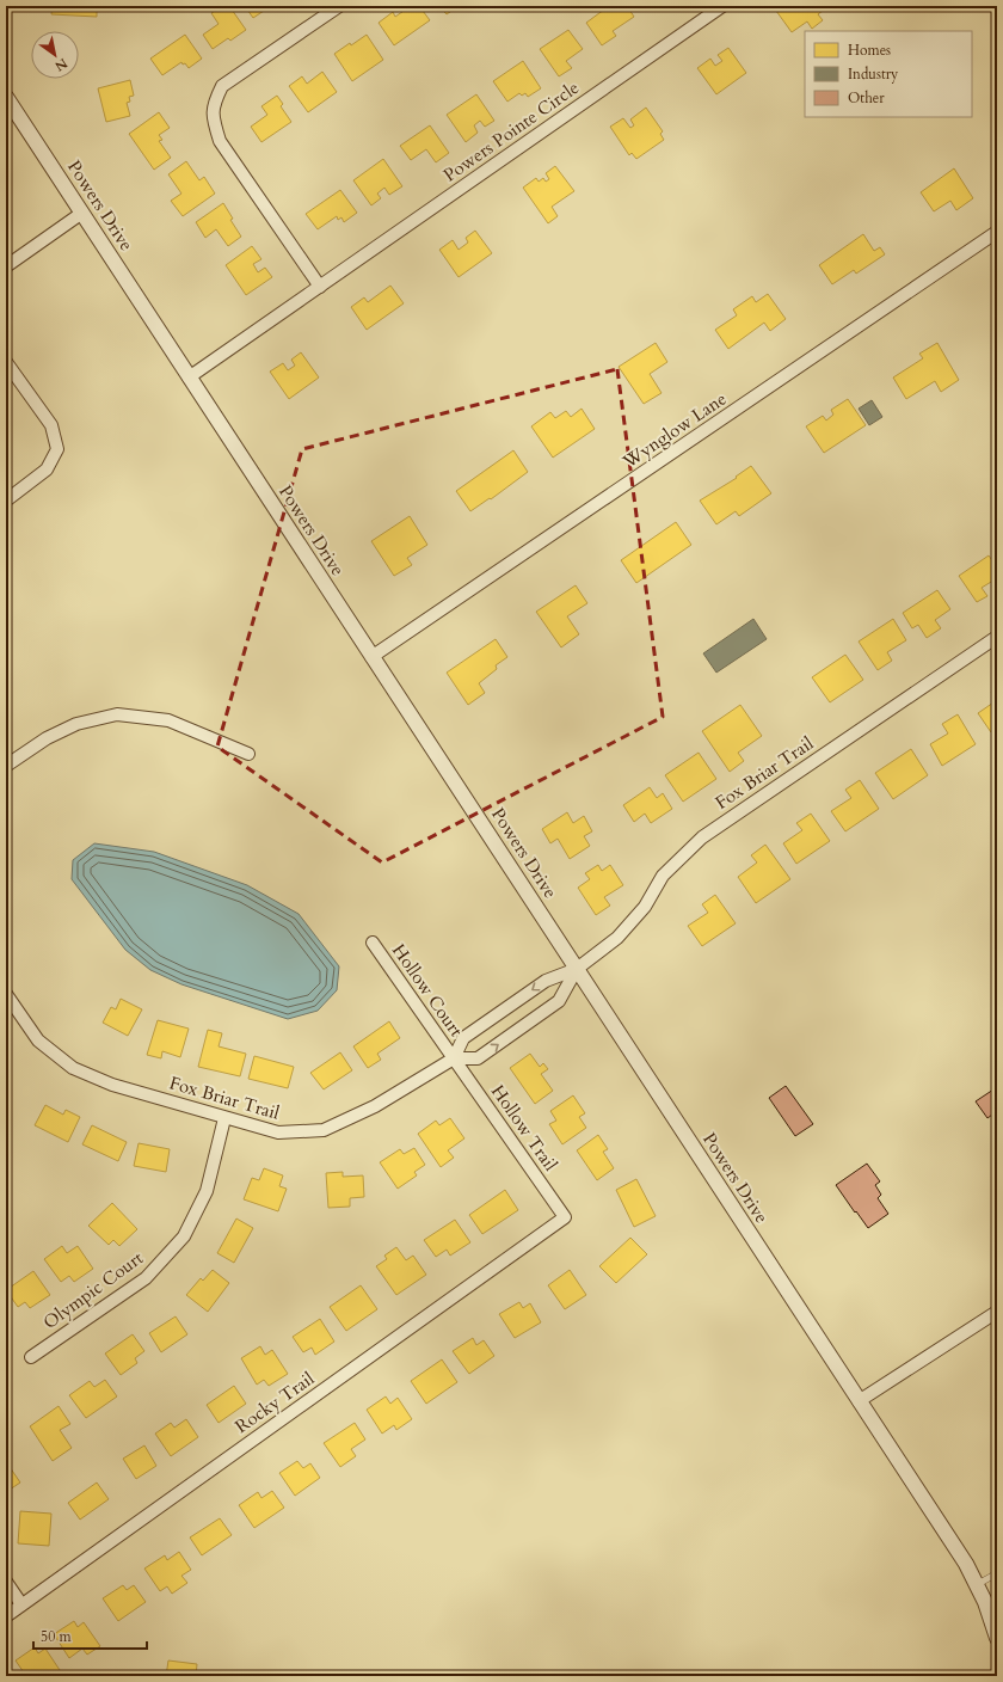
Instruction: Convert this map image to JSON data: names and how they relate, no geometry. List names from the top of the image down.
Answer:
{
  "streets": {
    "street": [
      "Powers Pointe Circle",
      "Powers Drive",
      "Wynglow Lane",
      "Fox Briar Trail",
      "Hollow Court",
      "Hollow Trail",
      "Olympic Court",
      "Rocky Trail"
    ]
  },
  "crossings": [
    ["Powers Pointe Circle", "Powers Drive"],
    ["Powers Drive", "Wynglow Lane"],
    ["Powers Drive", "Fox Briar Trail"],
    ["Fox Briar Trail", "Hollow Court"],
    ["Fox Briar Trail", "Hollow Trail"],
    ["Fox Briar Trail", "Olympic Court"],
    ["Hollow Court", "Hollow Trail"],
    ["Hollow Trail", "Rocky Trail"]
  ],
  "legend": ["Homes", "Industry", "Other"],
  "scale_bar": "50 m",
  "north": "bottom right"
}
